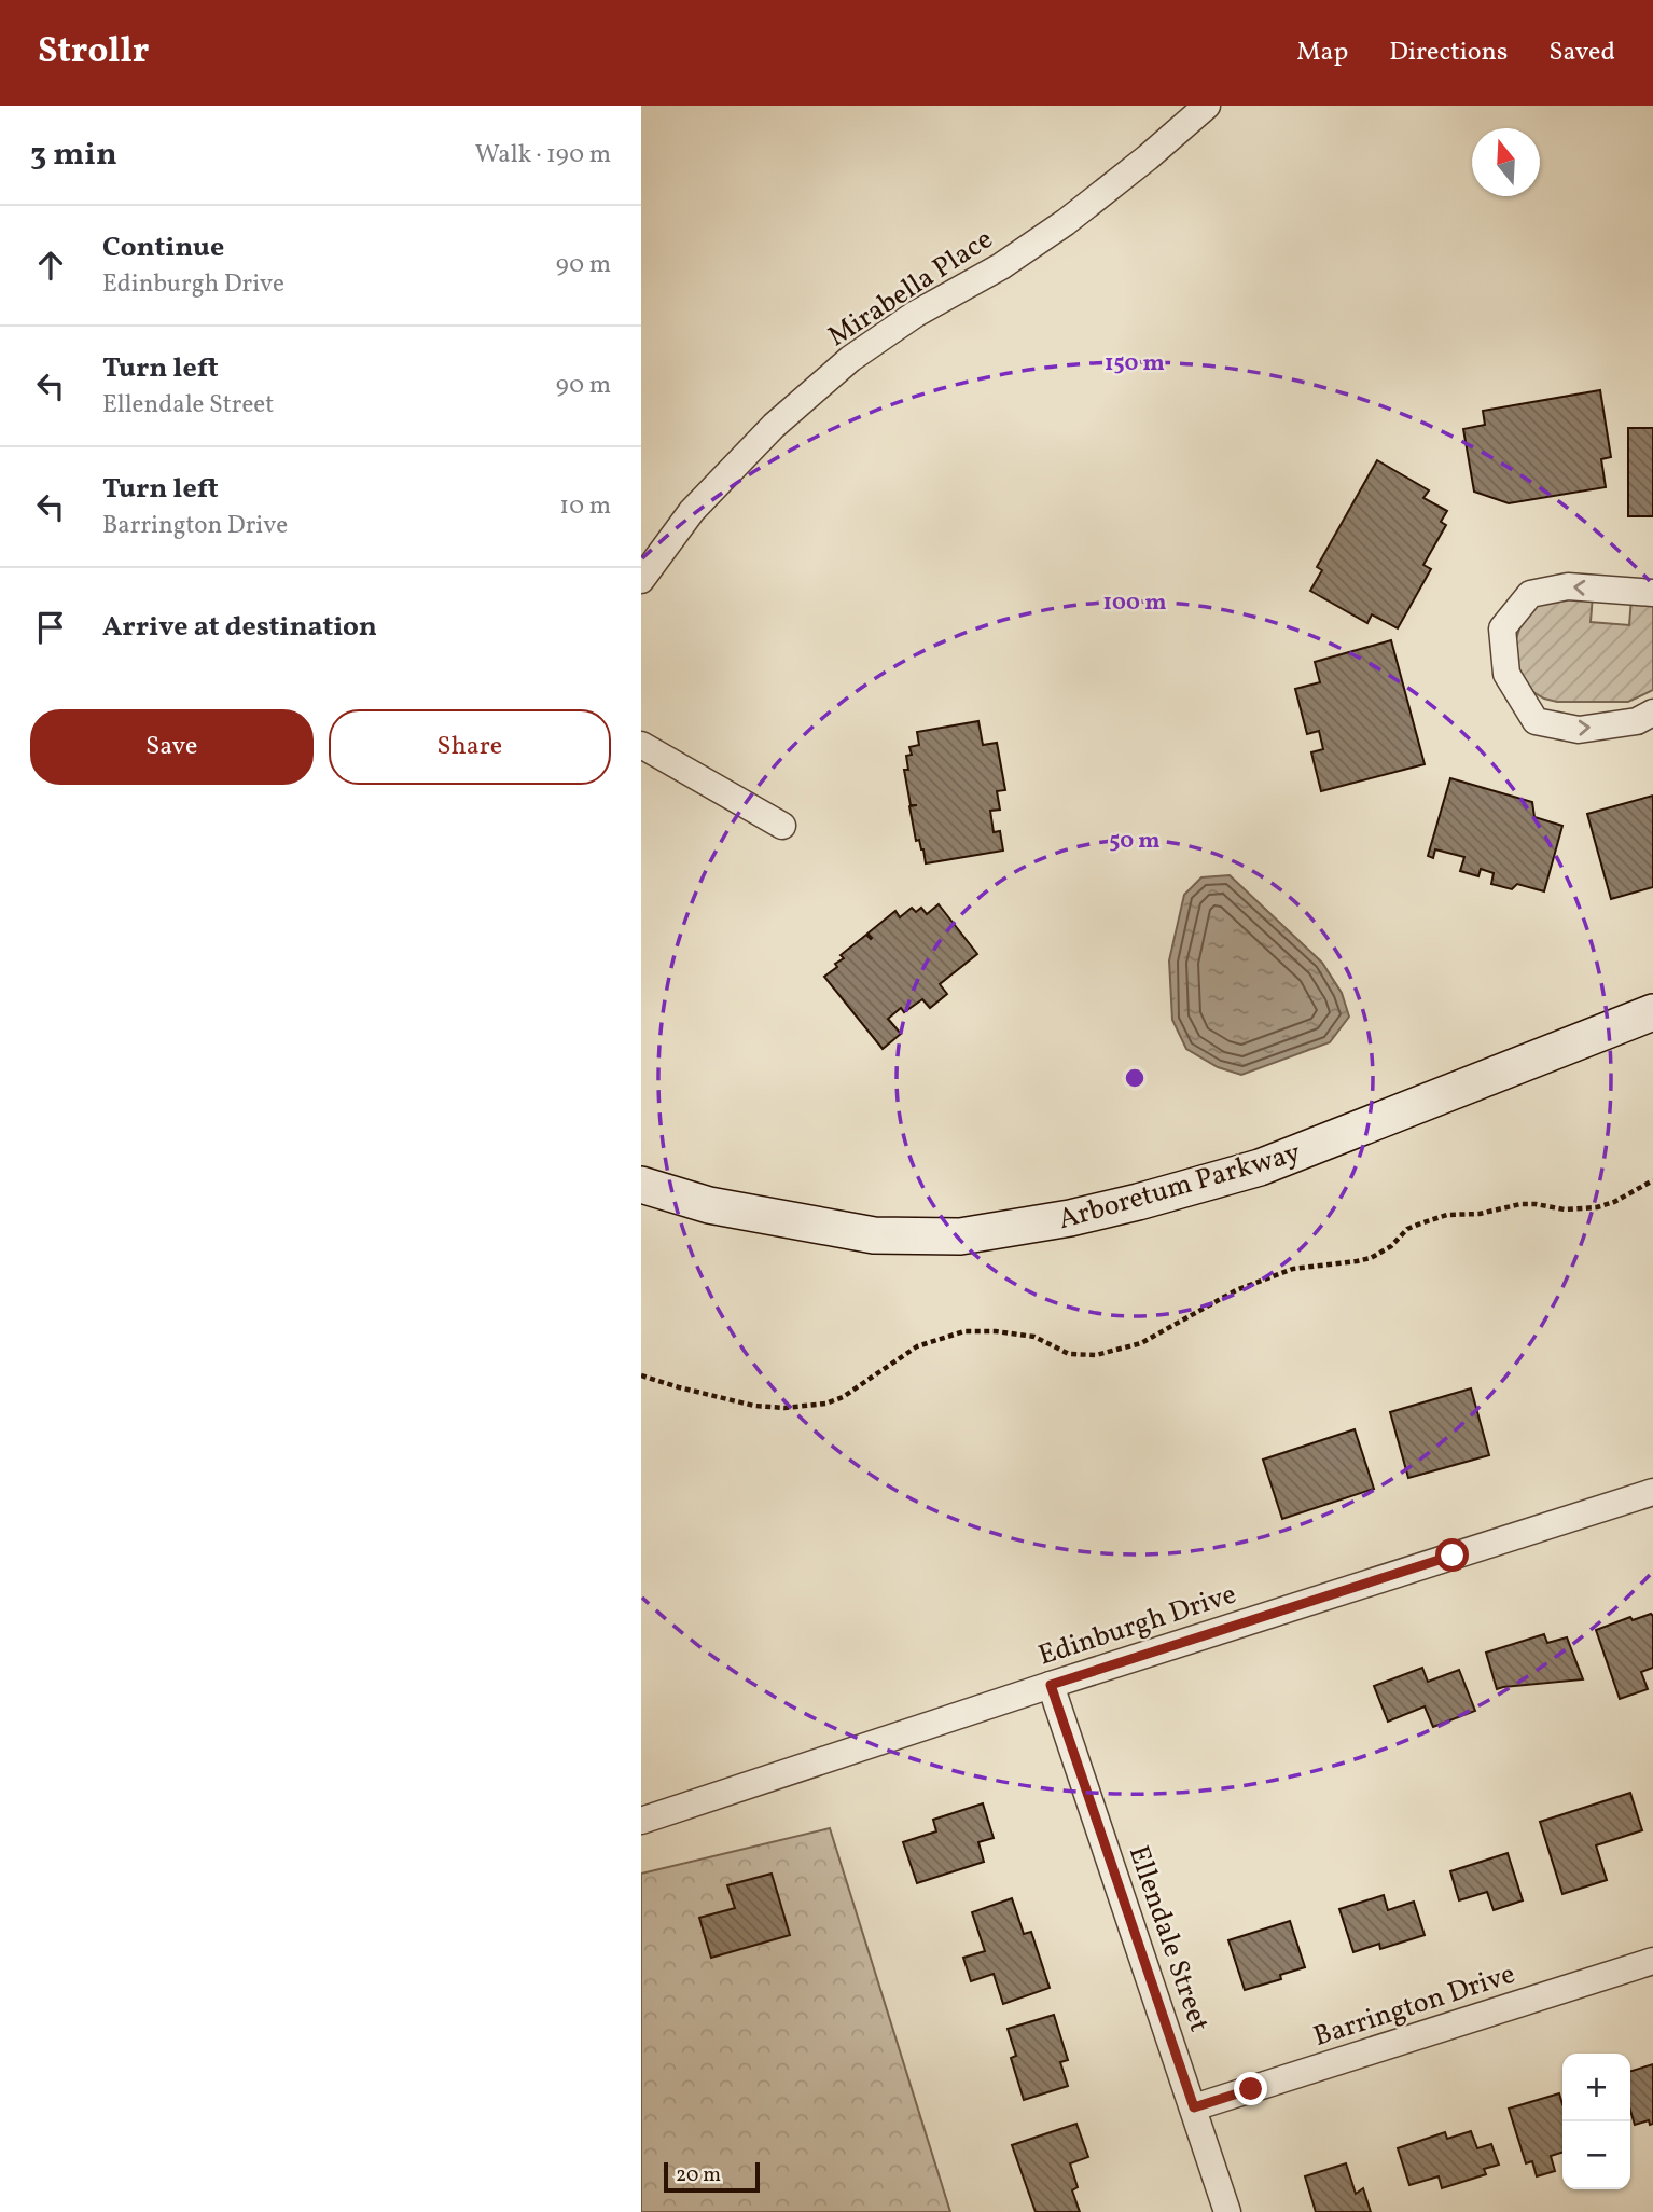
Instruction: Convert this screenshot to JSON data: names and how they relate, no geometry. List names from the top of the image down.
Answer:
{
  "streets": {
    "street": [
      "Mirabella Place",
      "Arboretum Parkway",
      "Edinburgh Drive",
      "Ellendale Street",
      "Barrington Drive"
    ]
  },
  "crossings": [
    ["Edinburgh Drive", "Ellendale Street"],
    ["Ellendale Street", "Barrington Drive"]
  ],
  "scale_bar": "20 m",
  "north": "top",
  "page": {
    "header": "Strollr",
    "nav": ["Map", "Directions", "Saved"],
    "heading": ["3 min", "Walk · 190 m"],
    "list": [
      ["Continue", "Edinburgh Drive", "90 m"],
      ["Turn left", "Ellendale Street", "90 m"],
      ["Turn left", "Barrington Drive", "10 m"],
      "Arrive at destination"
    ],
    "buttons": ["Save", "Share"],
    "map_buttons": ["+", "−"],
    "scale": "20 m"
  },
  "rings": ["150 m", "100 m", "50 m"]
}
